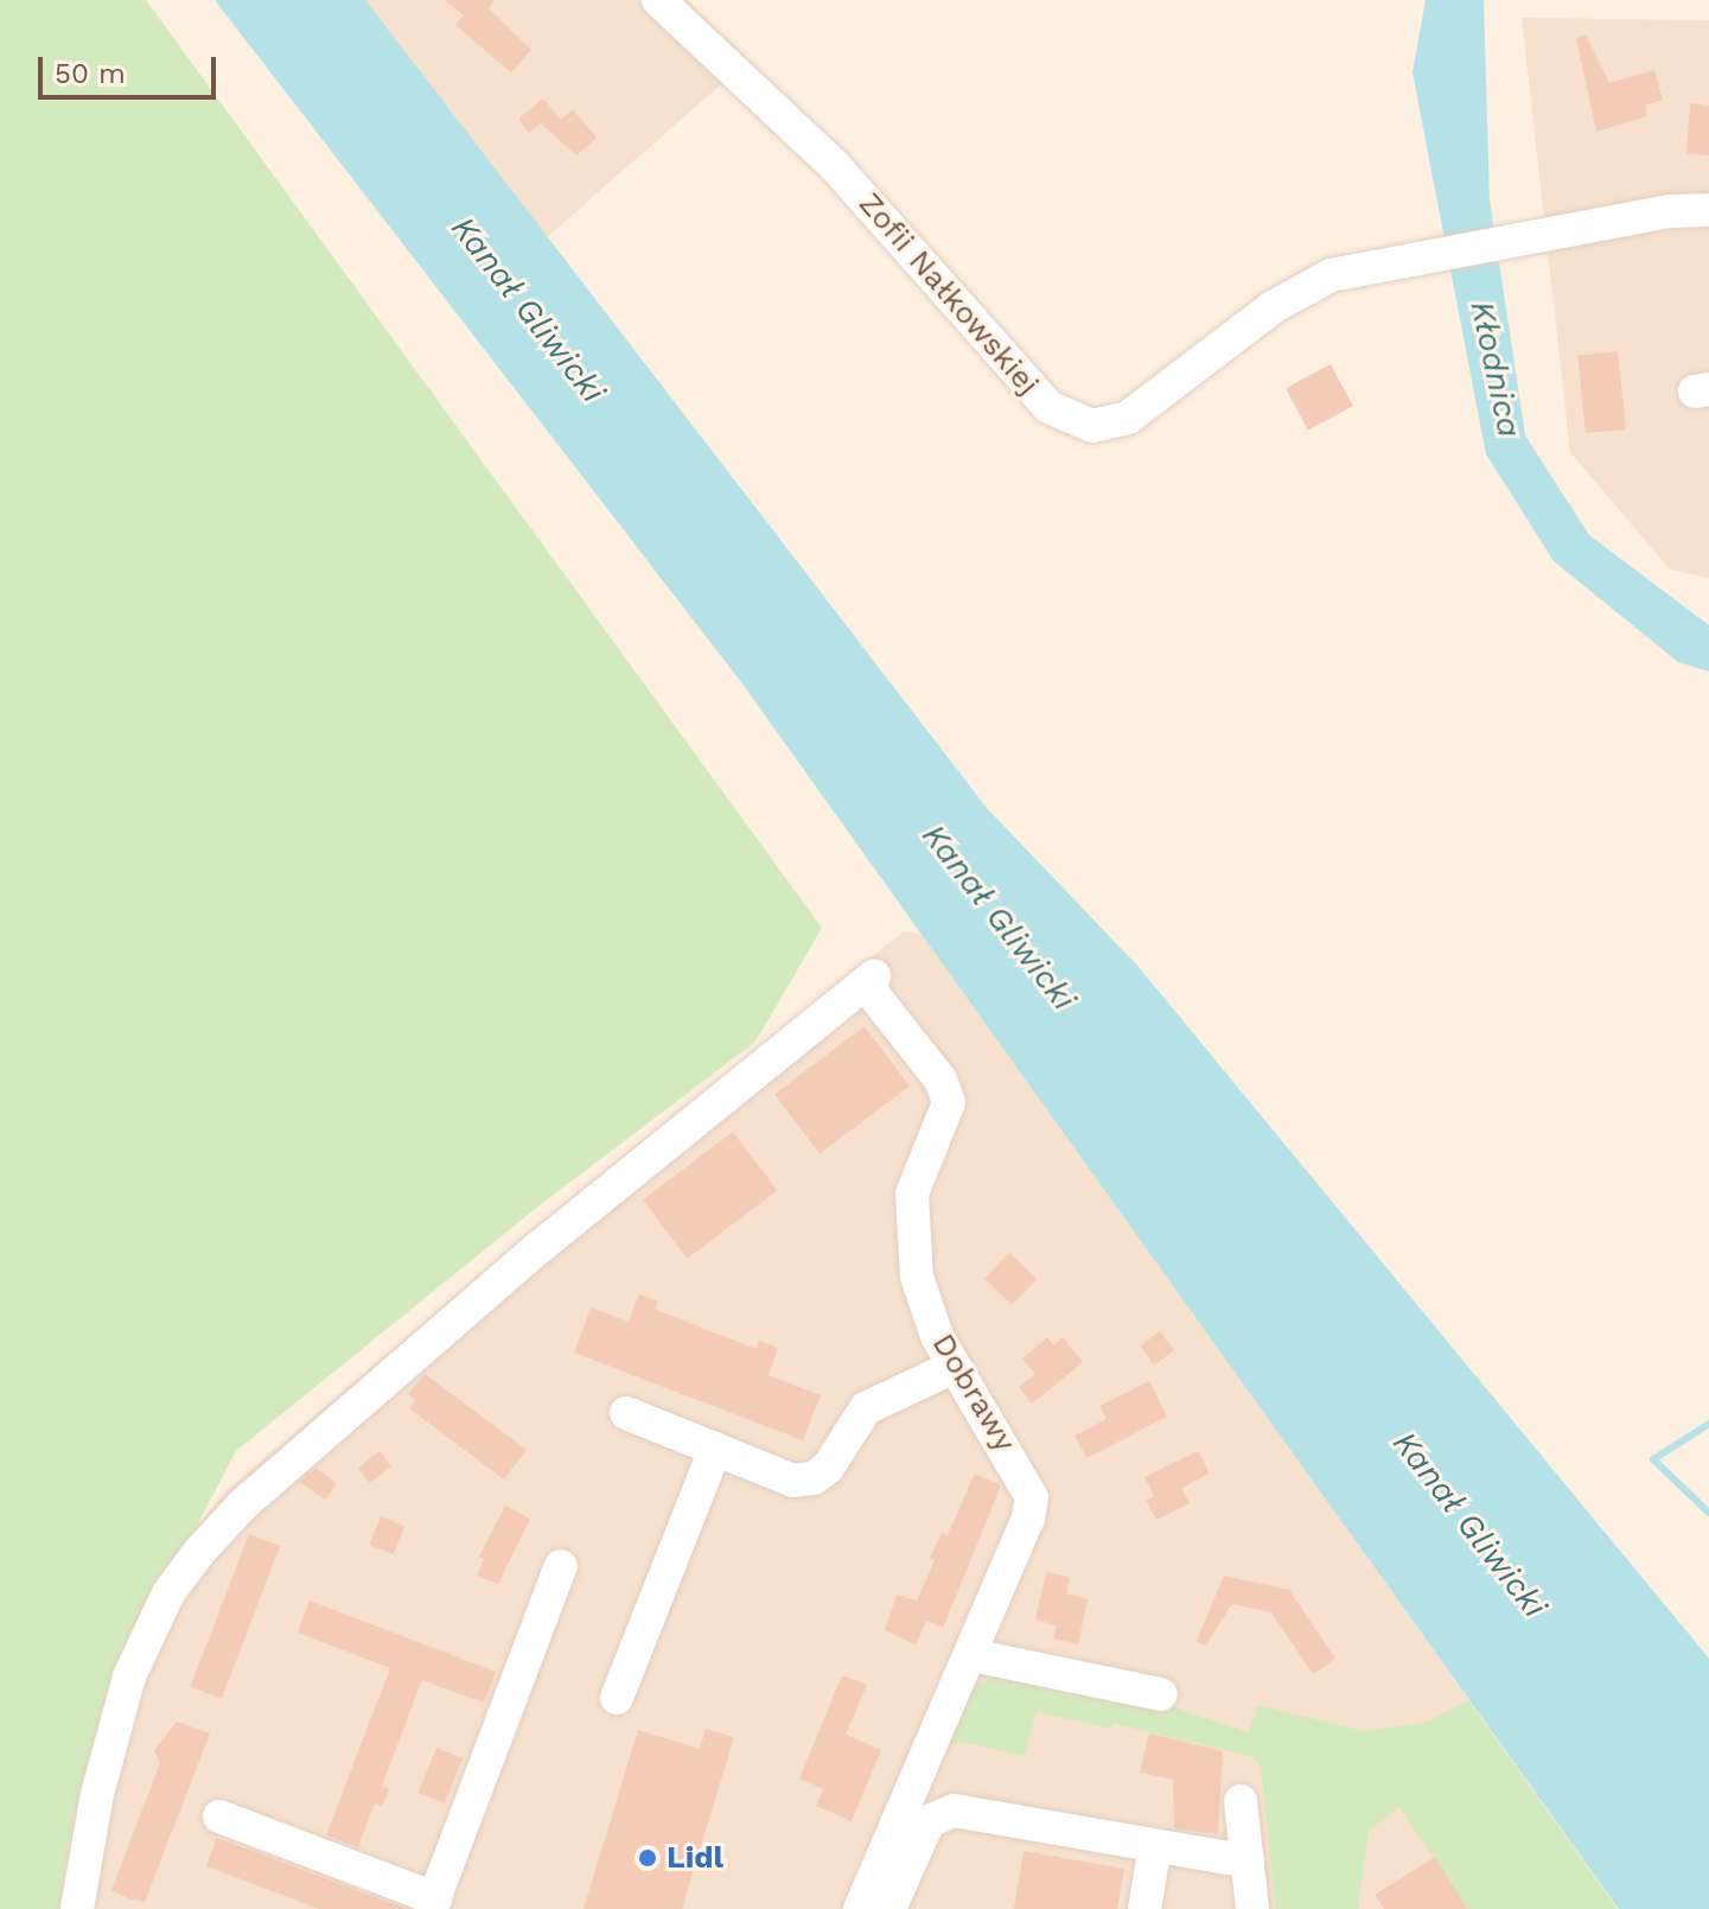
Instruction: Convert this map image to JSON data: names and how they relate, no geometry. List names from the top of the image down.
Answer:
{
  "streets": {
    "street": ["Zofii Nałkowskiej", "Dobrawy"]
  },
  "water": ["Kanał Gliwicki", "Kłodnica"],
  "places": ["Lidl"],
  "scale_bar": "50 m"
}
